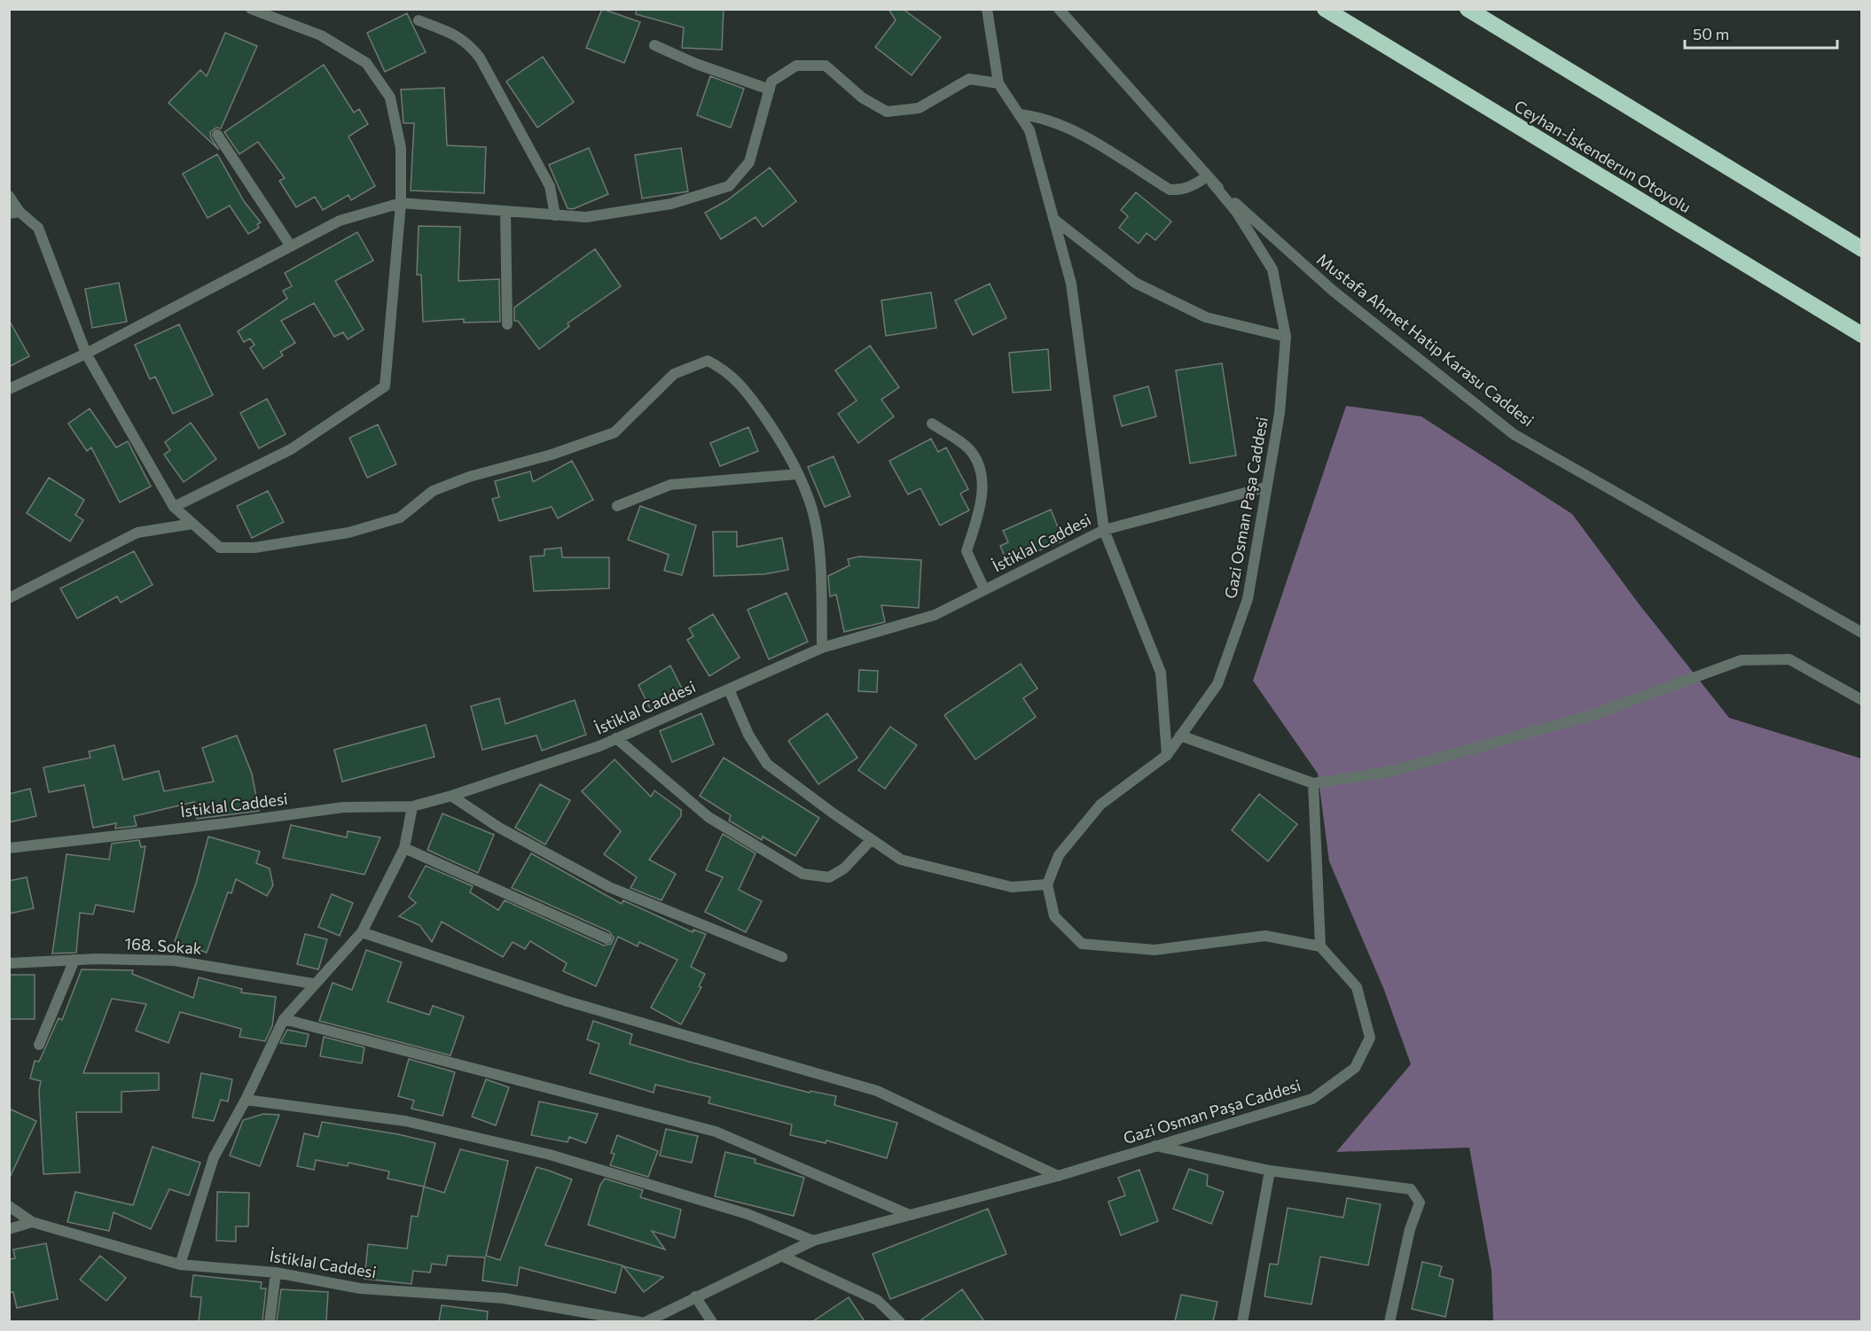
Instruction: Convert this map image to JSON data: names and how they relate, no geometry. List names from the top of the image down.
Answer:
{
  "streets": {
    "highway": ["Ceyhan-İskenderun Otoyolu"],
    "street": [
      "Mustafa Ahmet Hatip Karasu Caddesi",
      "Gazi Osman Paşa Caddesi",
      "İstiklal Caddesi",
      "168. Sokak"
    ]
  },
  "crossings": [
    ["Mustafa Ahmet Hatip Karasu Caddesi", "Gazi Osman Paşa Caddesi"],
    ["Gazi Osman Paşa Caddesi", "İstiklal Caddesi"]
  ],
  "scale_bar": "50 m"
}
